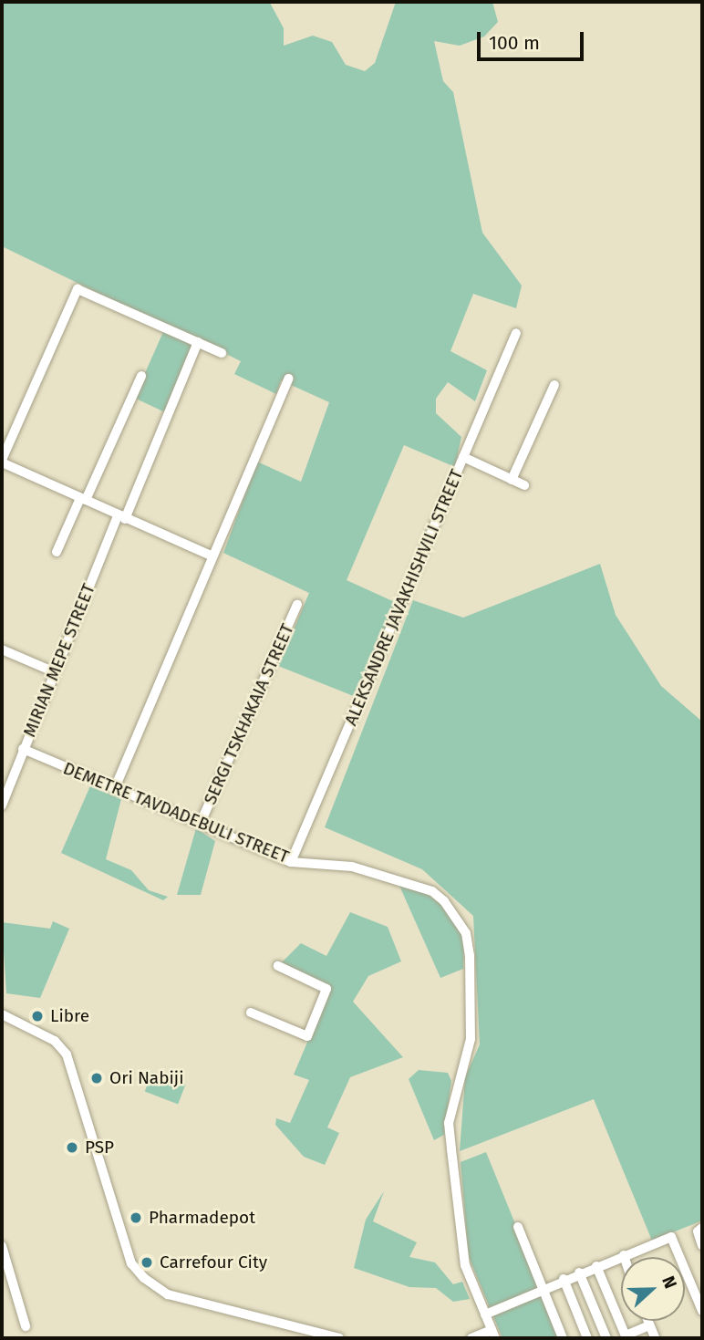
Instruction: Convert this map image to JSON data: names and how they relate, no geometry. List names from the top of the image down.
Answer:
{
  "streets": {
    "street": [
      "ALEKSANDRE JAVAKHISHVILI STREET",
      "MIRIAN MEPE STREET",
      "SERGI TSKHAKAIA STREET",
      "DEMETRE TAVDADEBULI STREET"
    ]
  },
  "crossings": [
    ["ALEKSANDRE JAVAKHISHVILI STREET", "DEMETRE TAVDADEBULI STREET"],
    ["MIRIAN MEPE STREET", "DEMETRE TAVDADEBULI STREET"],
    ["SERGI TSKHAKAIA STREET", "DEMETRE TAVDADEBULI STREET"]
  ],
  "places": [
    "Libre",
    "Ori Nabiji",
    "PSP",
    "Pharmadepot",
    "Carrefour City"
  ],
  "scale_bar": "100 m",
  "north": "right"
}
